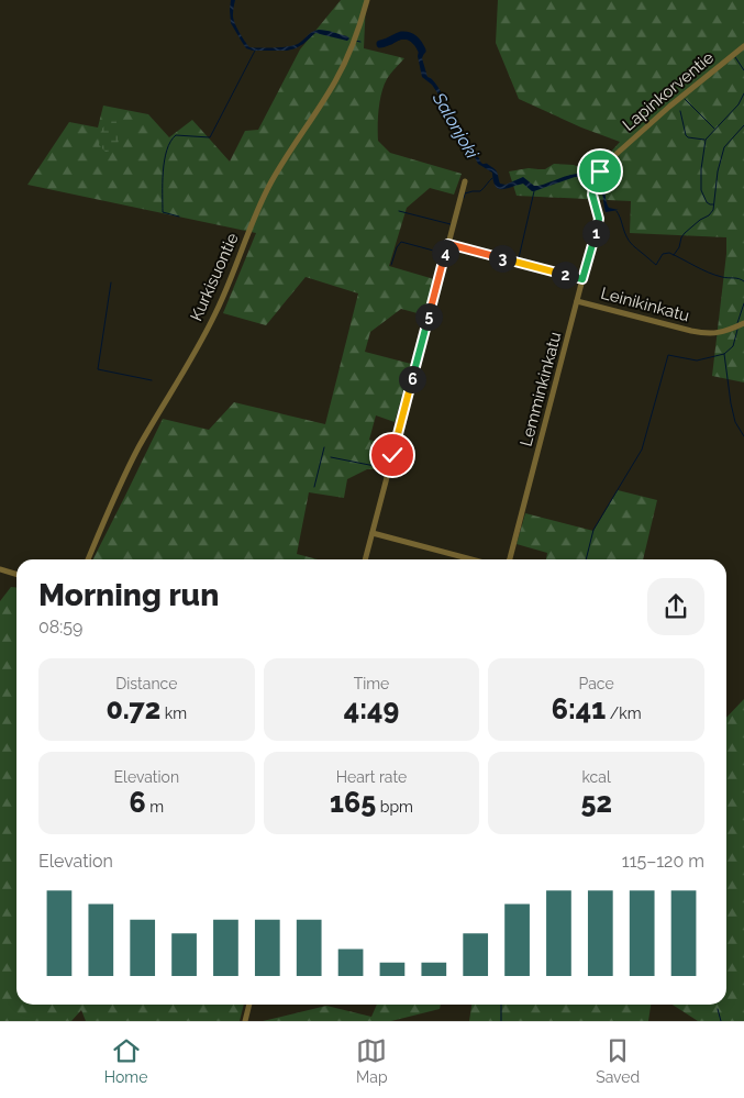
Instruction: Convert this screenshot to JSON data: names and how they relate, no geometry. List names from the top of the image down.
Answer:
{
  "streets": {
    "street": [
      "Lapinkorventie",
      "Kurkisuontie",
      "Leinikinkatu",
      "Lemminkinkatu"
    ]
  },
  "crossings": [
    ["Lapinkorventie", "Lemminkinkatu"],
    ["Leinikinkatu", "Lemminkinkatu"]
  ],
  "water": ["Salonjoki"],
  "page": {
    "pins": [
      "1",
      "4",
      "3",
      "2",
      "5",
      "6"
    ],
    "heading": ["Morning run", "08:59"],
    "stats": [
      ["Distance", "0.72 km"],
      ["Time", "4:49"],
      ["Pace", "6:41 /km"],
      ["Elevation", "6 m"],
      ["Heart rate", "165 bpm"],
      ["kcal", "52"]
    ],
    "chart": ["Elevation", "115–120 m"],
    "tabs": ["Home", "Map", "Saved"]
  }
}
